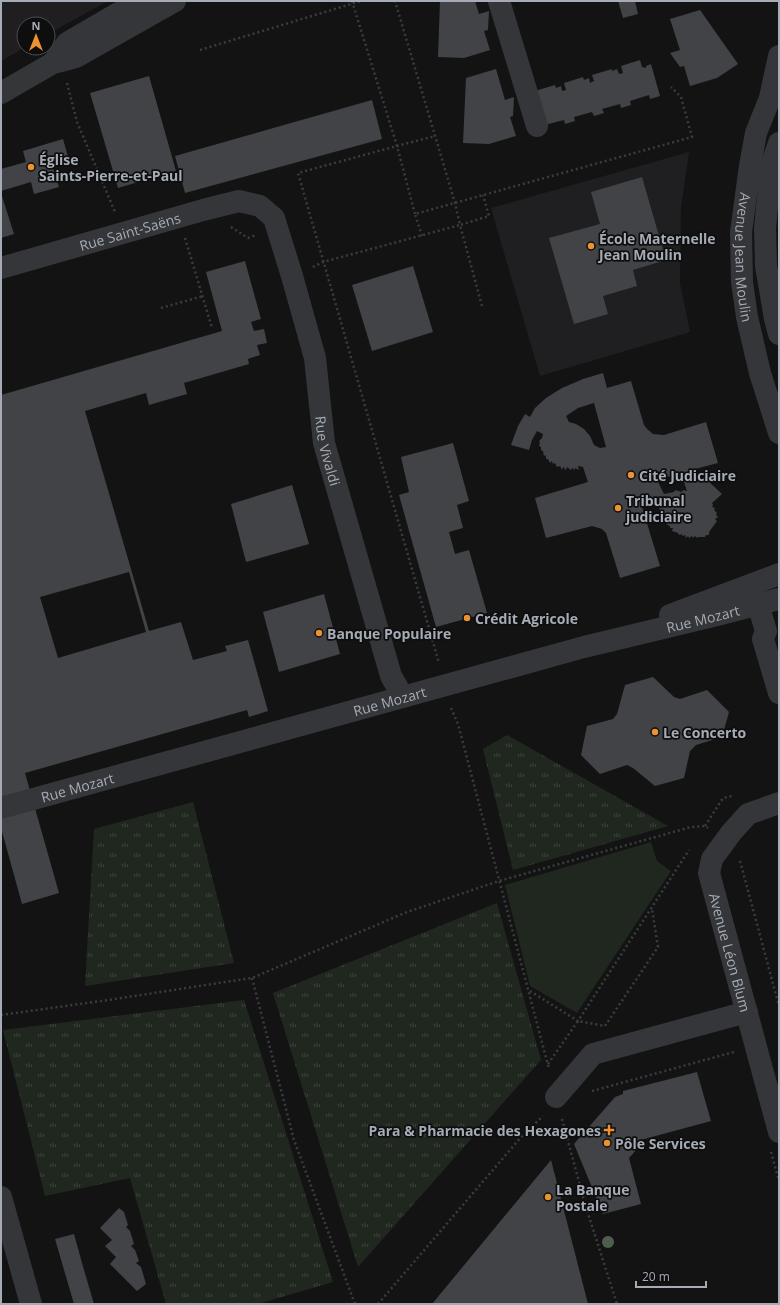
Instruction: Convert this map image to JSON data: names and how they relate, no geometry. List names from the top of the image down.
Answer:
{
  "streets": {
    "street": [
      "Rue Saint-Saëns",
      "Avenue Jean Moulin",
      "Rue Vivaldi",
      "Rue Mozart",
      "Avenue Léon Blum"
    ]
  },
  "crossings": [
    ["Rue Saint-Saëns", "Rue Vivaldi"],
    ["Rue Vivaldi", "Rue Mozart"]
  ],
  "places": {
    "other": [
      "Église Saints-Pierre-et-Paul",
      "École Maternelle Jean Moulin",
      "Cité Judiciaire",
      "Tribunal judiciaire",
      "Crédit Agricole",
      "Banque Populaire",
      "Le Concerto",
      "Pôle Services",
      "La Banque Postale"
    ],
    "health": ["Para & Pharmacie des Hexagones"]
  },
  "scale_bar": "20 m",
  "north": "top"
}
